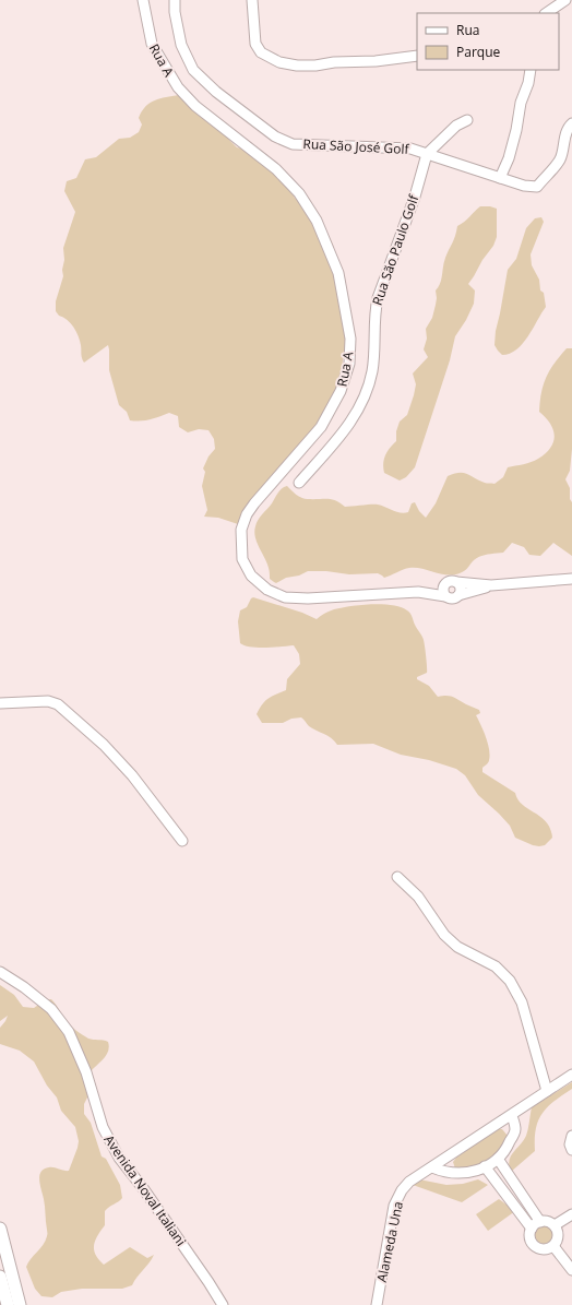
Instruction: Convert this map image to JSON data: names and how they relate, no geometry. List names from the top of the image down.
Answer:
{
  "streets": {
    "street": [
      "Rua A",
      "Rua São José Golf",
      "Rua São Paulo Golf",
      "Avenida Noval Italiani",
      "Alameda Una"
    ]
  },
  "crossings": [
    ["Rua São José Golf", "Rua São Paulo Golf"]
  ],
  "legend": ["Rua", "Parque"]
}
